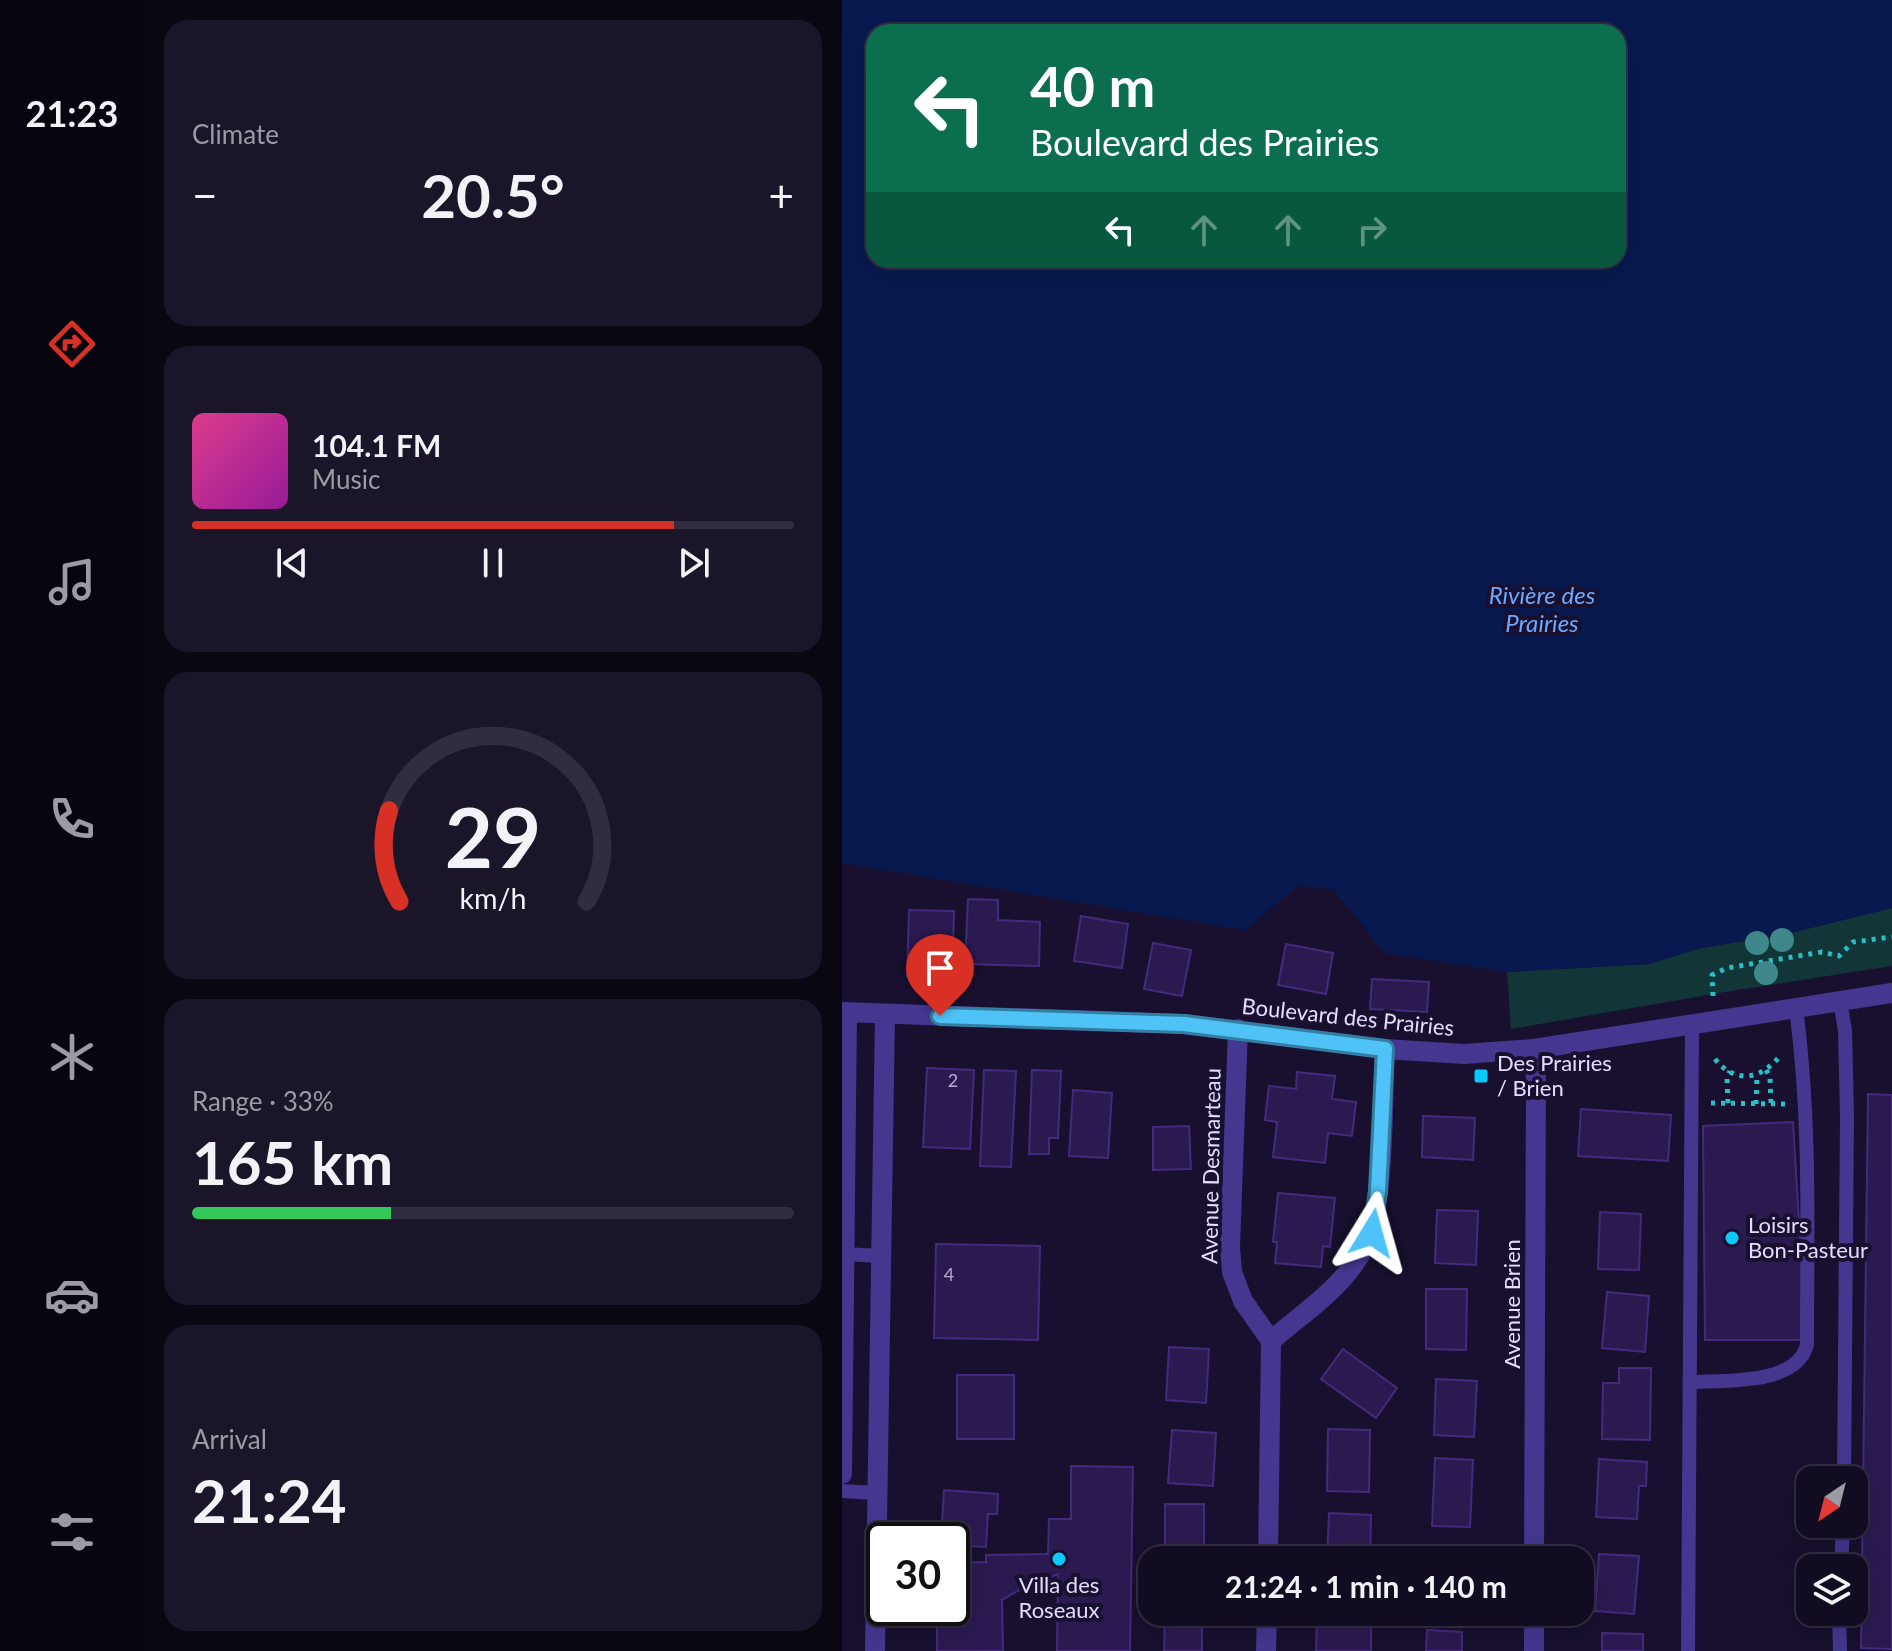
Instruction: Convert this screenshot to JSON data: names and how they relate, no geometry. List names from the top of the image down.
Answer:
{
  "streets": {
    "street": ["Boulevard des Prairies", "Avenue Desmarteau", "Avenue Brien"]
  },
  "crossings": [
    ["Boulevard des Prairies", "Avenue Desmarteau"],
    ["Boulevard des Prairies", "Avenue Brien"]
  ],
  "water": ["Rivière des Prairies"],
  "places": {
    "transit": ["Des Prairies / Brien"],
    "other": ["Loisirs Bon-Pasteur", "Villa des Roseaux"]
  },
  "house_numbers": ["2", "4"],
  "north": "bottom left",
  "page": {
    "tabs": "21:23",
    "tile": [
      "Climate",
      ["Range · 33%", "165 km"],
      ["Arrival", "21:24"]
    ],
    "turn": ["40 m", "Boulevard des Prairies"],
    "heat": ["−", "20.5°", "+"],
    "song": ["104.1 FM", "Music"],
    "limit": "30",
    "trip": "21:24 · 1 min · 140 m",
    "gauge": ["29", "km/h"]
  }
}
